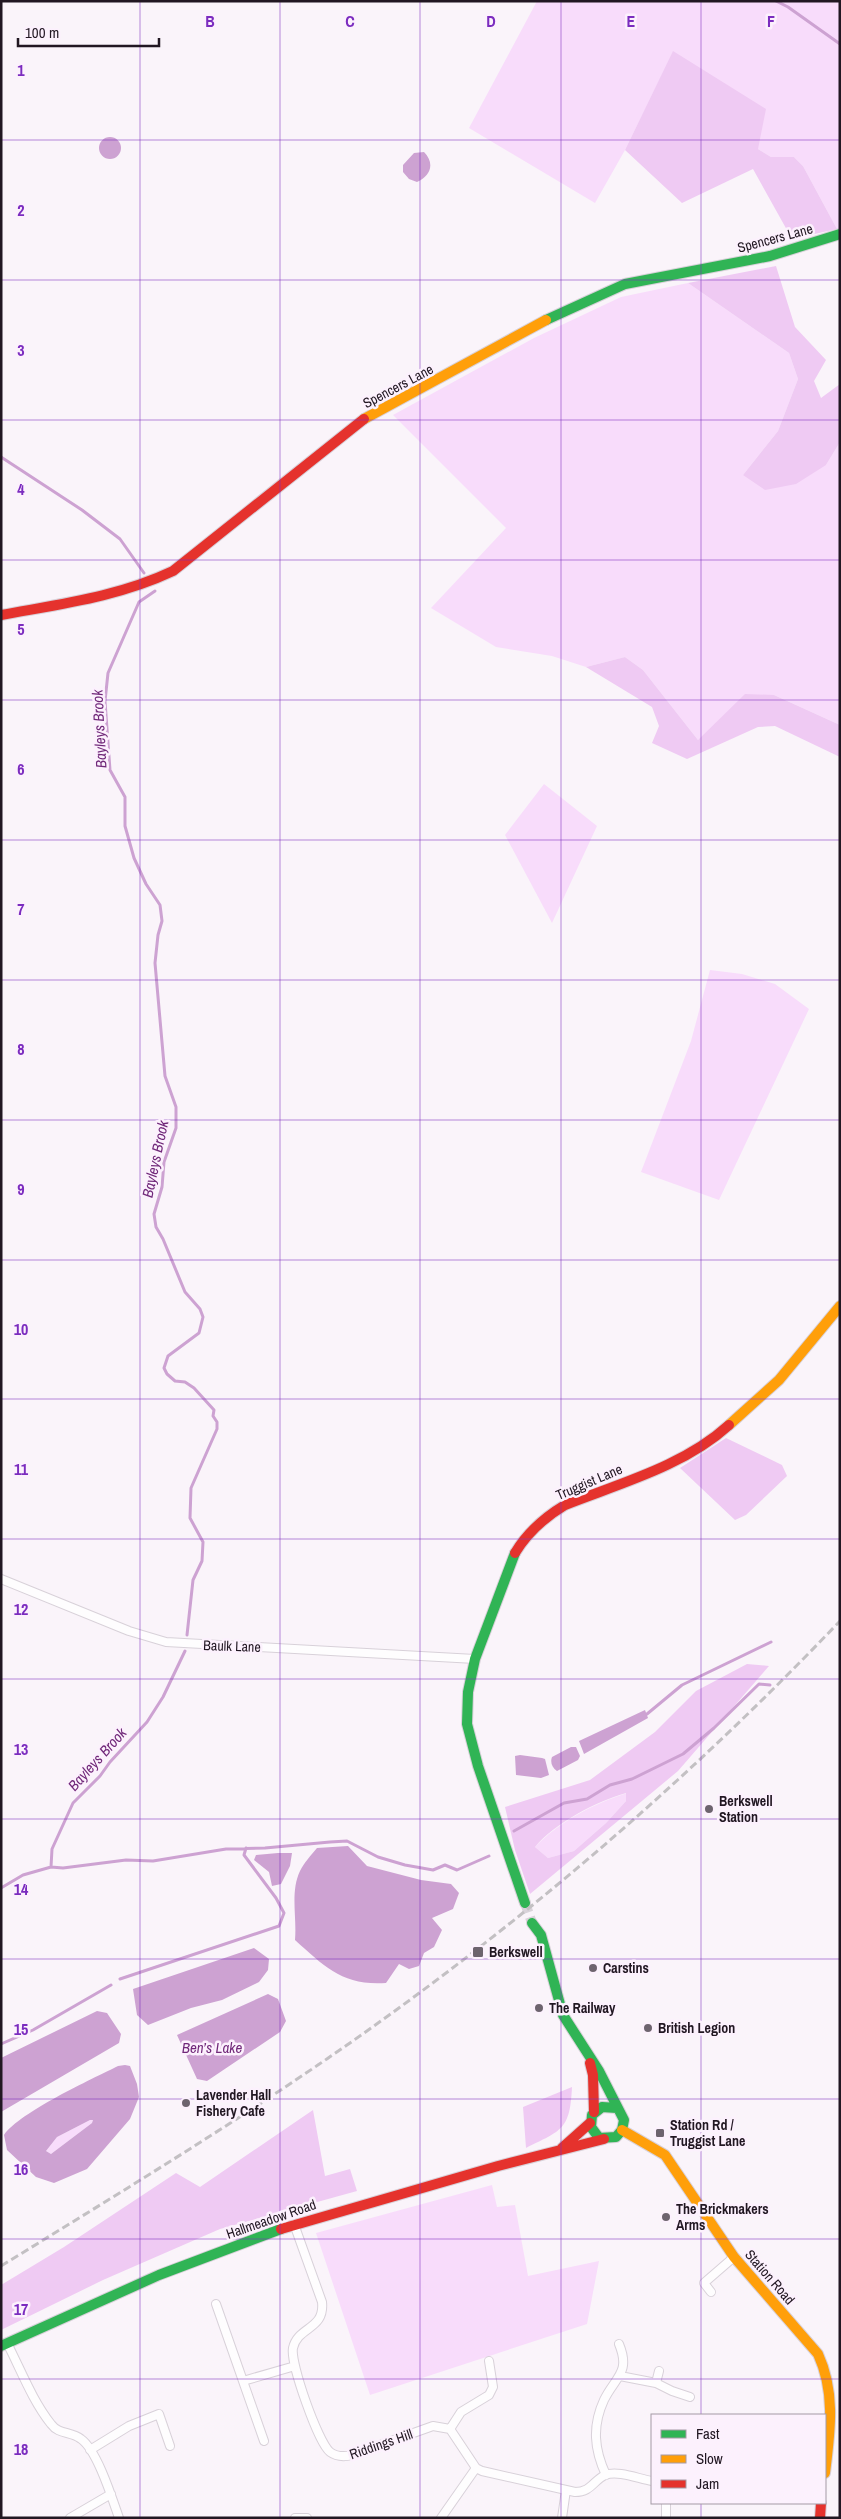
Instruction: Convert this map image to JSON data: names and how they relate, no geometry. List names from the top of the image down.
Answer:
{
  "streets": {
    "street": [
      "Spencers Lane",
      "Truggist Lane",
      "Baulk Lane",
      "Hallmeadow Road",
      "Station Road",
      "Riddings Hill"
    ]
  },
  "crossings": [
    ["Truggist Lane", "Baulk Lane"],
    ["Hallmeadow Road", "Station Road"],
    ["Hallmeadow Road", "Riddings Hill"]
  ],
  "water": ["Bayleys Brook", "Ben’s Lake"],
  "places": {
    "other": [
      "Berkswell Station",
      "Carstins",
      "The Railway",
      "British Legion",
      "Lavender Hall Fishery Cafe",
      "The Brickmakers Arms"
    ],
    "transit": ["Berkswell", "Station Rd / Truggist Lane"]
  },
  "legend": ["Fast", "Slow", "Jam"],
  "scale_bar": "100 m",
  "grid": {
    "columns": [
      "B",
      "C",
      "D",
      "E",
      "F"
    ],
    "rows": [
      "1",
      "2",
      "3",
      "4",
      "5",
      "6",
      "7",
      "8",
      "9",
      "10",
      "11",
      "12",
      "13",
      "14",
      "15",
      "16",
      "17",
      "18"
    ]
  }
}
